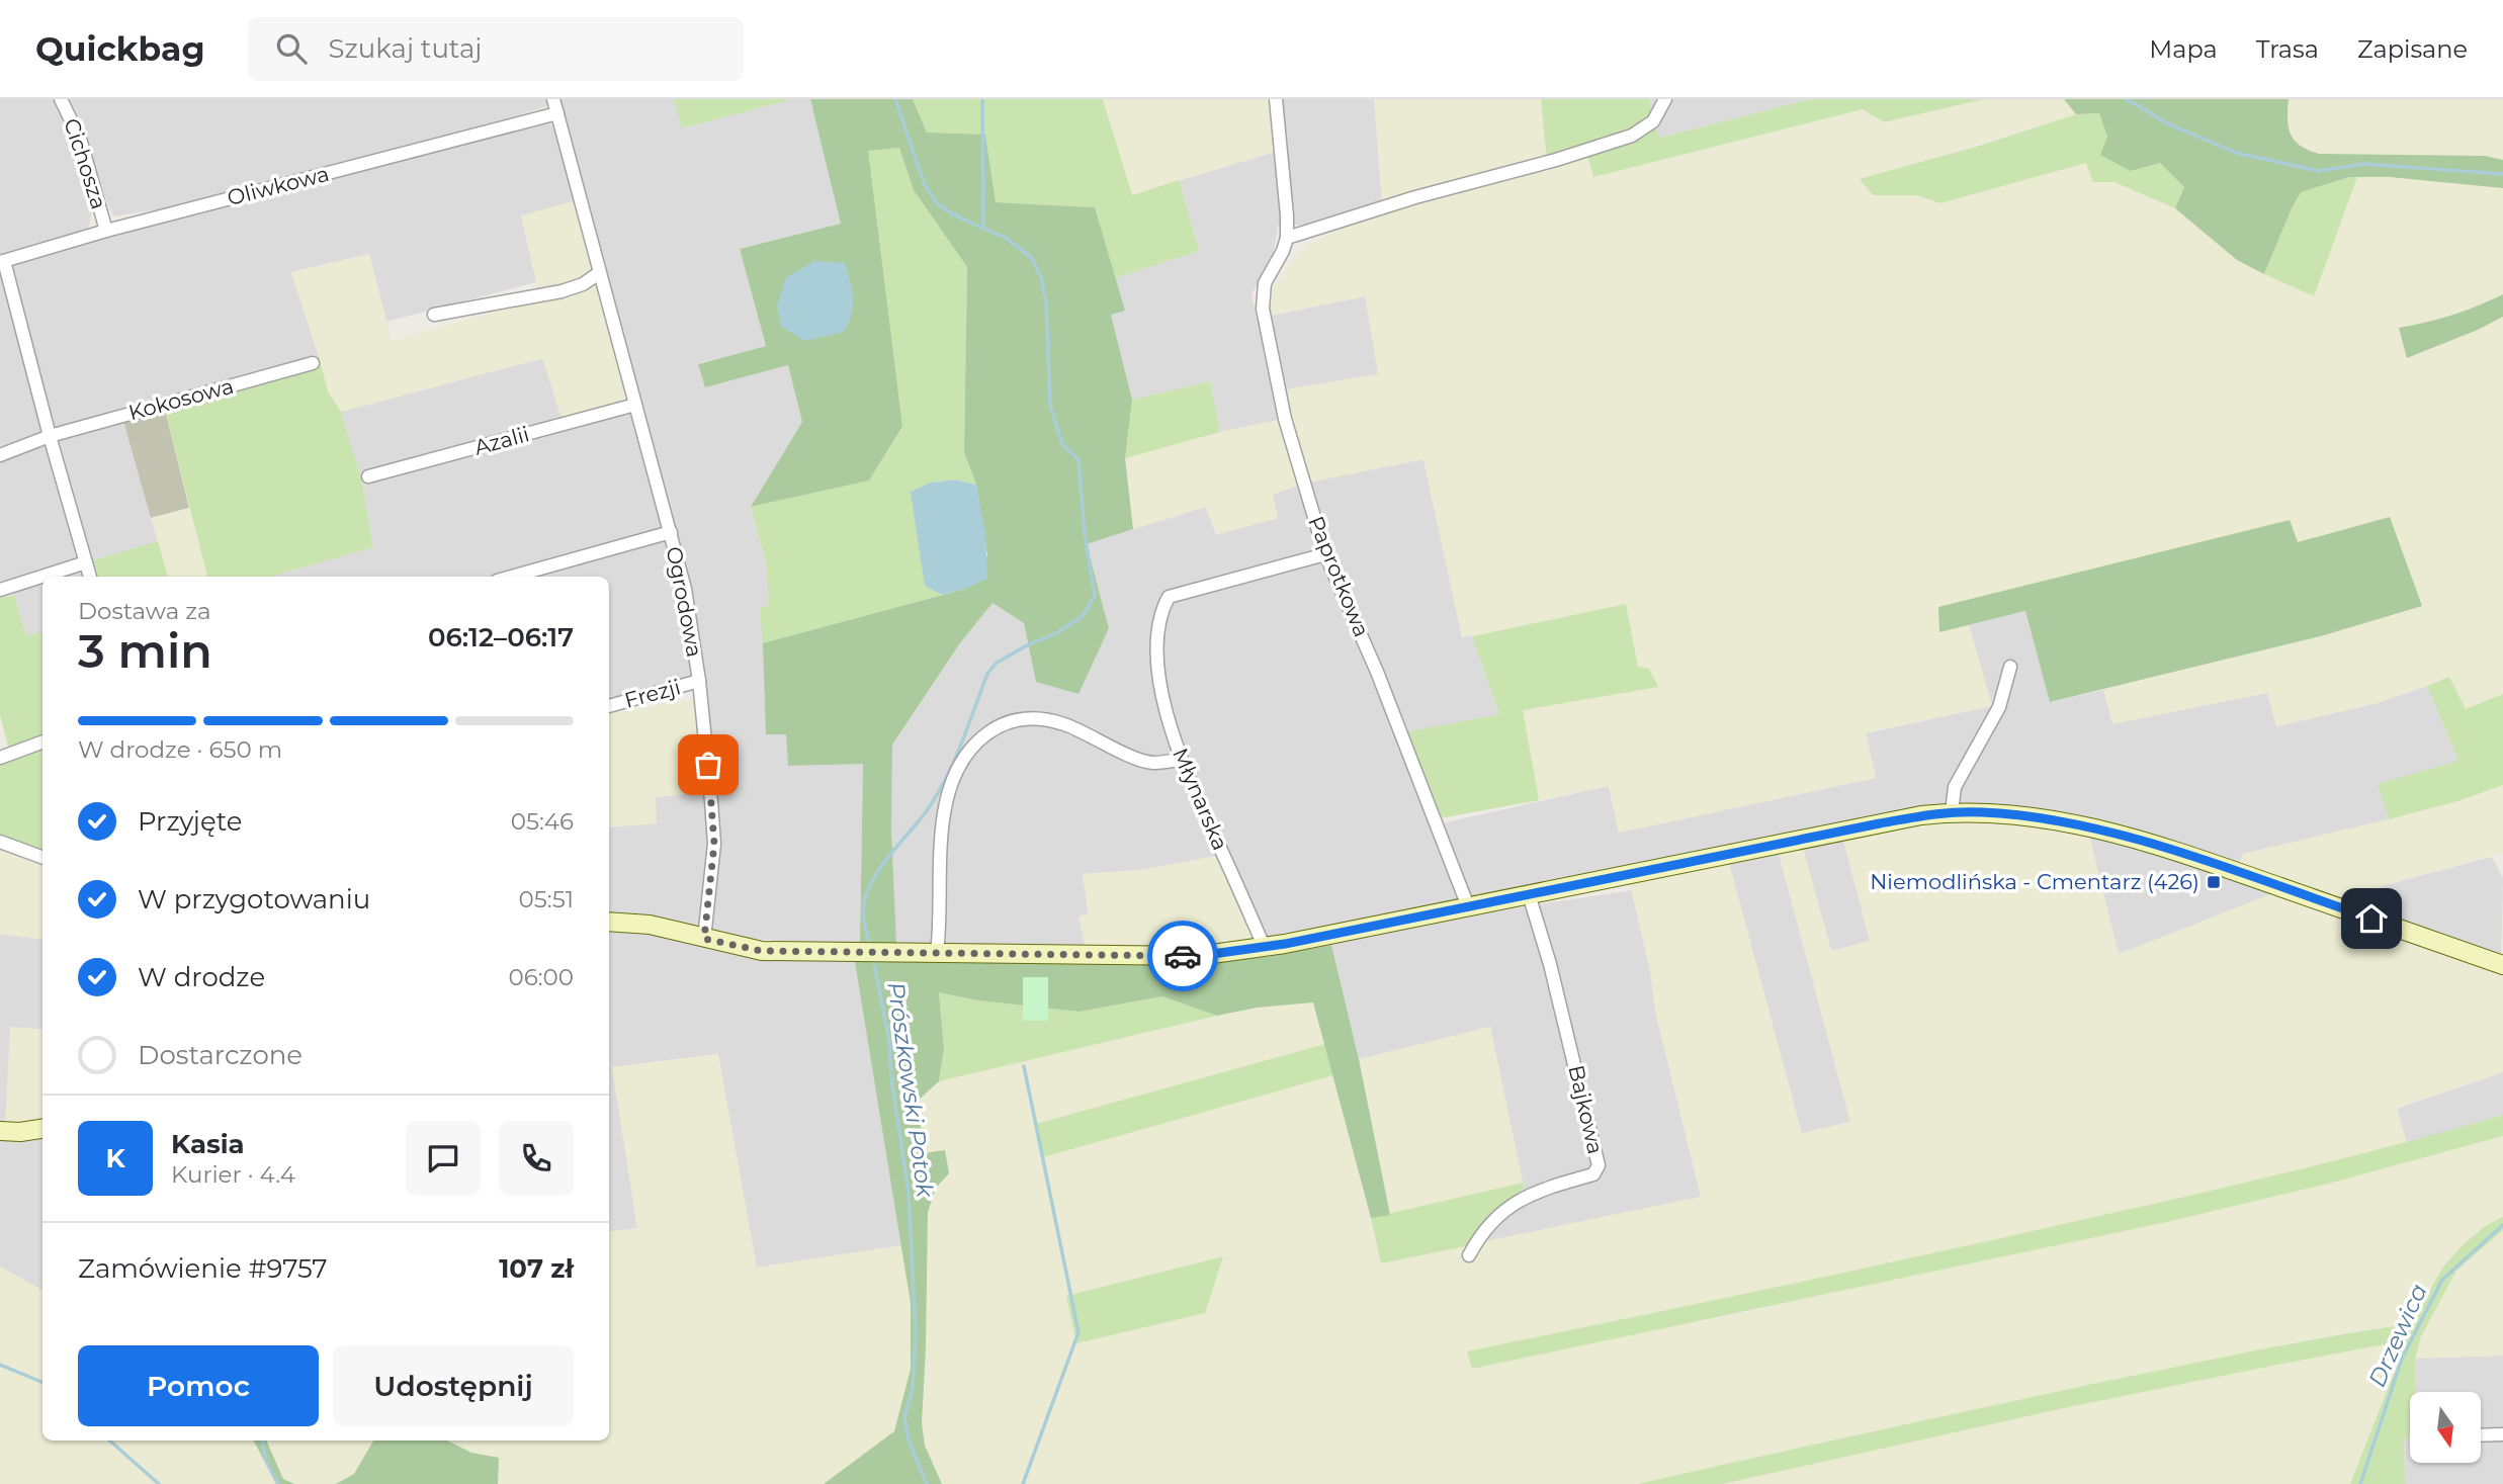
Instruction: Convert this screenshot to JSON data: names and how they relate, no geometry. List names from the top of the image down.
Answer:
{
  "streets": {
    "street": [
      "Cichosza",
      "Oliwkowa",
      "Kokosowa",
      "Azalii",
      "Paprotkowa",
      "Ogrodowa",
      "Frezji",
      "Młynarska",
      "Bajkowa"
    ]
  },
  "crossings": [
    ["Cichosza", "Oliwkowa"],
    ["Oliwkowa", "Ogrodowa"],
    ["Azalii", "Ogrodowa"],
    ["Paprotkowa", "Młynarska"],
    ["Ogrodowa", "Frezji"]
  ],
  "water": ["Prószkowski Potok", "Drzewica"],
  "places": {
    "transit": ["Niemodlińska - Cmentarz (426)"]
  },
  "north": "bottom",
  "page": {
    "header": "Quickbag",
    "search": "Szukaj tutaj",
    "nav": ["Mapa", "Trasa", "Zapisane"],
    "heading": ["3 min", "Dostawa za", "06:12–06:17"],
    "panel": [
      "Kasia",
      "Kurier · 4.4",
      "Zamówienie #9757",
      "107 zł"
    ],
    "bar": "W drodze · 650 m",
    "list": [
      ["Przyjęte", "05:46"],
      ["W przygotowaniu", "05:51"],
      ["W drodze", "06:00"],
      "Dostarczone"
    ],
    "round": "K",
    "buttons": ["Pomoc", "Udostępnij"]
  }
}
